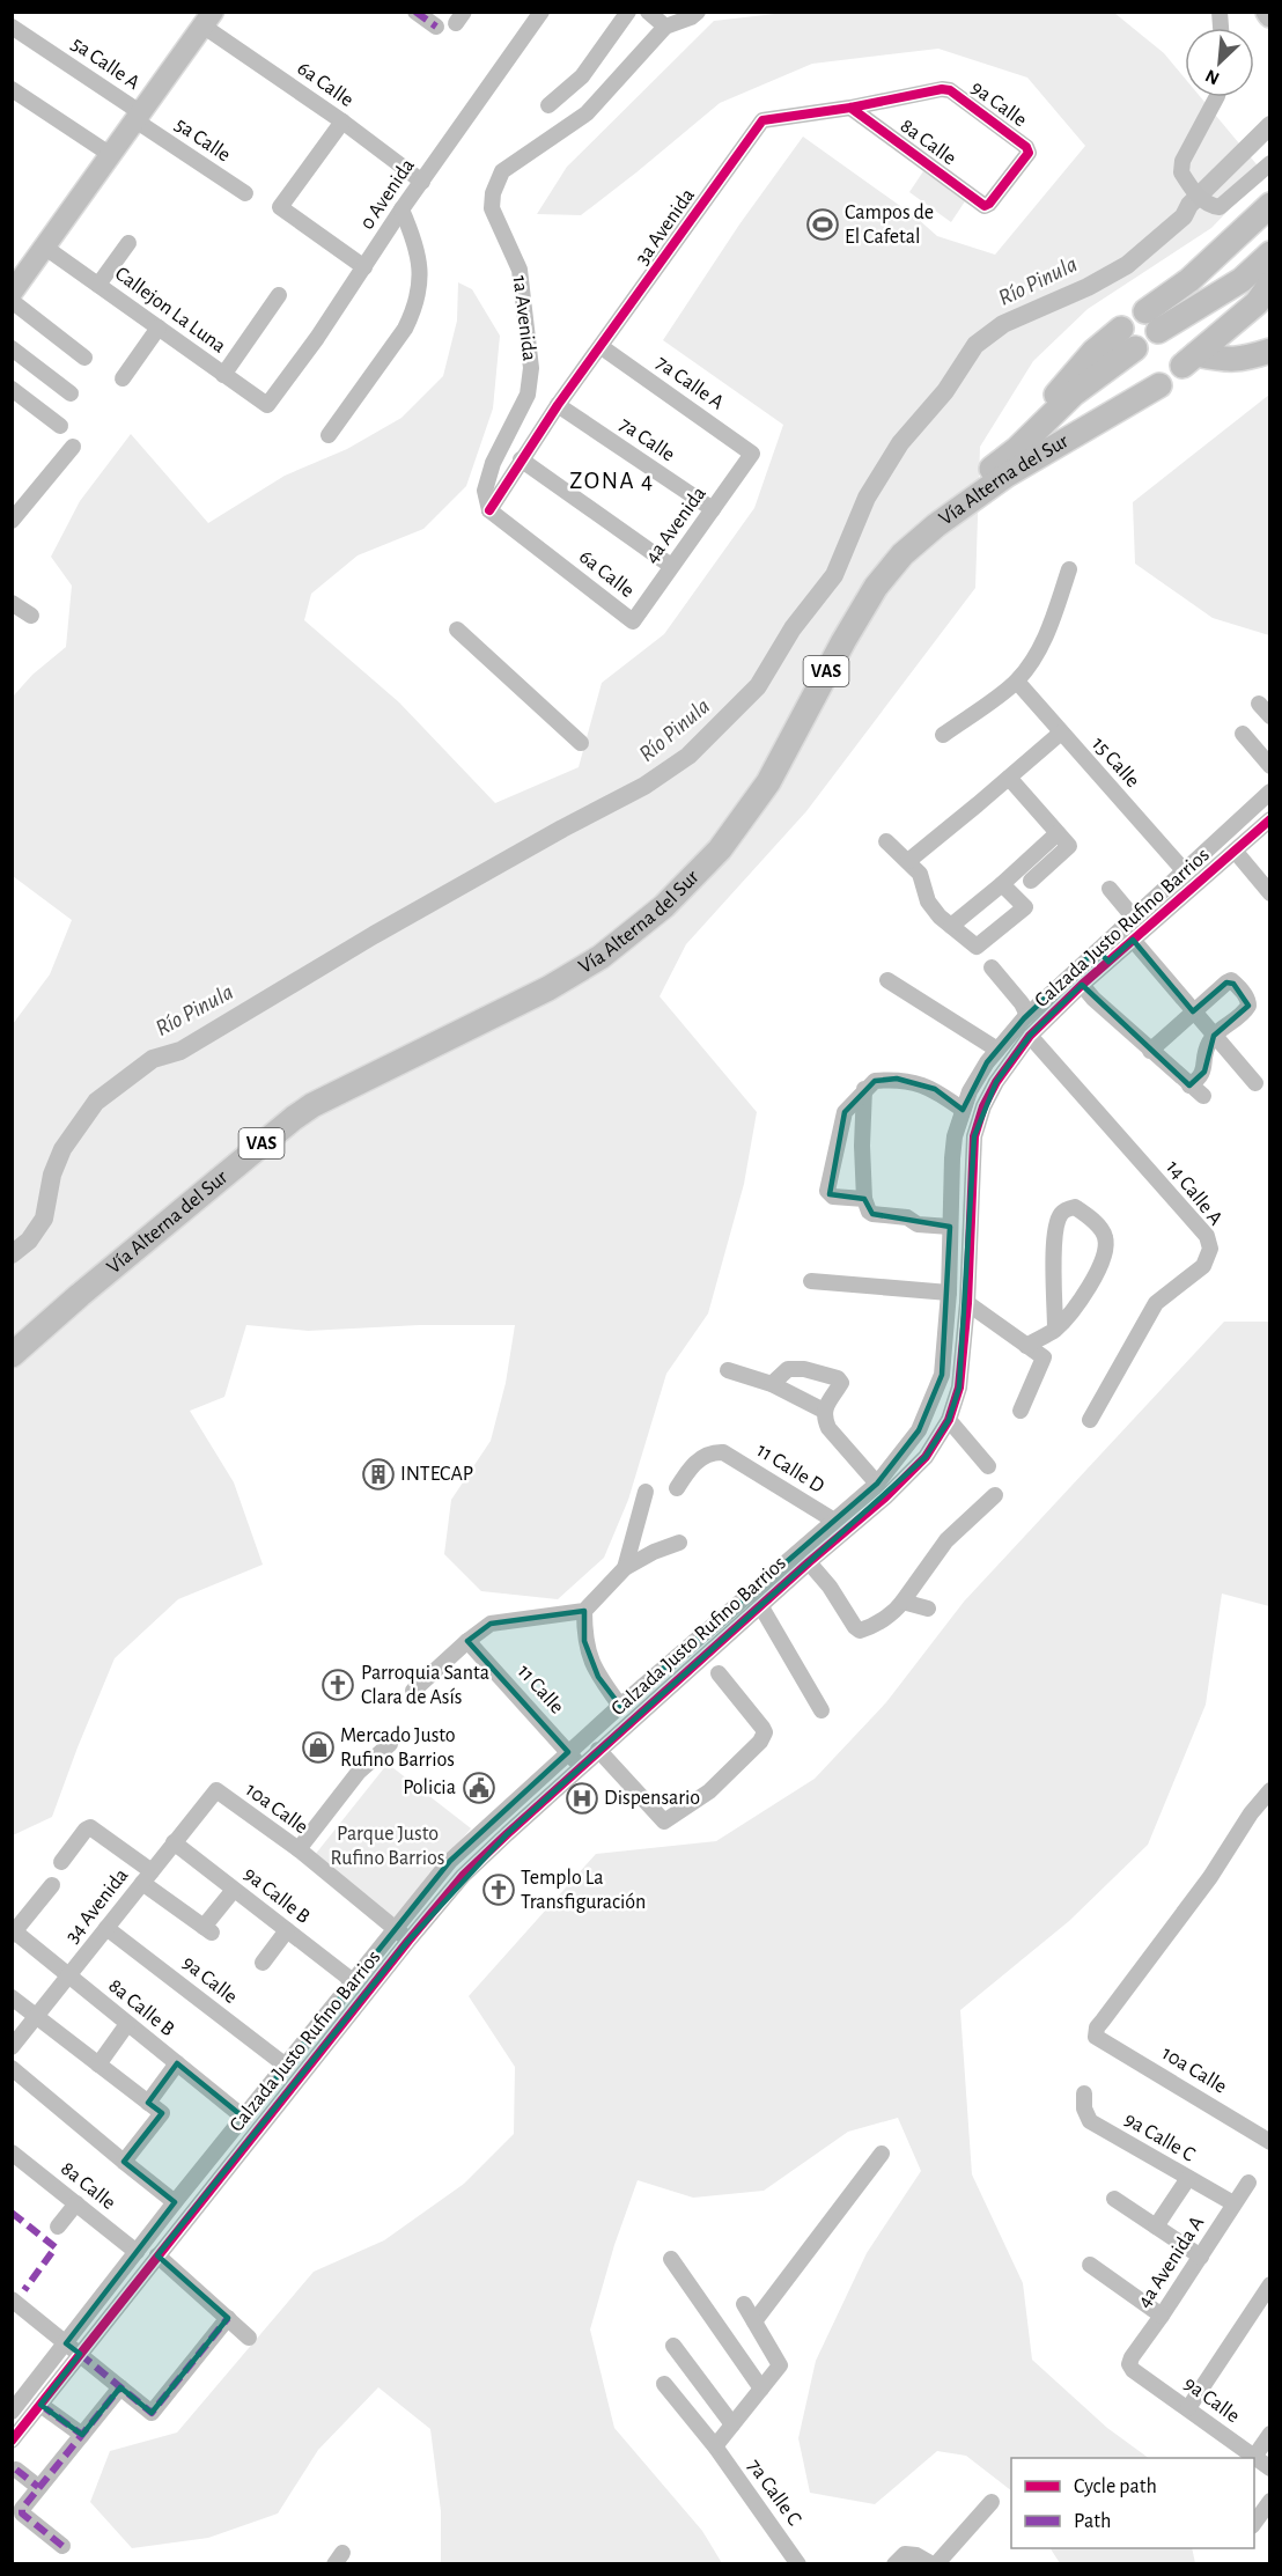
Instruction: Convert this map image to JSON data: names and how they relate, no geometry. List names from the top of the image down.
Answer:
{
  "streets": {
    "highway": ["Vía Alterna del Sur", "VAS"],
    "street": [
      "5a Calle A",
      "6a Calle",
      "9a Calle",
      "5a Calle",
      "8a Calle",
      "0 Avenida",
      "3a Avenida",
      "Callejon La Luna",
      "1a Avenida",
      "7a Calle A",
      "7a Calle",
      "4a Avenida",
      "15 Calle",
      "Calzada Justo Rufino Barrios",
      "14 Calle A",
      "11 Calle D",
      "11 Calle",
      "10a Calle",
      "9a Calle B",
      "34 Avenida",
      "8a Calle B",
      "9a Calle C",
      "4a Avenida A",
      "7a Calle C"
    ]
  },
  "crossings": [
    ["5a Calle A", "5a Calle"],
    ["6a Calle", "0 Avenida"],
    ["6a Calle", "3a Avenida"],
    ["6a Calle", "1a Avenida"],
    ["6a Calle", "4a Avenida"],
    ["9a Calle", "8a Calle"],
    ["9a Calle", "3a Avenida"],
    ["9a Calle", "Calzada Justo Rufino Barrios"],
    ["9a Calle", "34 Avenida"],
    ["9a Calle", "4a Avenida A"],
    ["8a Calle", "3a Avenida"],
    ["8a Calle", "Calzada Justo Rufino Barrios"],
    ["0 Avenida", "Callejon La Luna"],
    ["3a Avenida", "1a Avenida"],
    ["3a Avenida", "7a Calle A"],
    ["3a Avenida", "7a Calle"],
    ["7a Calle A", "4a Avenida"],
    ["7a Calle", "4a Avenida"],
    ["15 Calle", "Calzada Justo Rufino Barrios"],
    ["Calzada Justo Rufino Barrios", "14 Calle A"],
    ["Calzada Justo Rufino Barrios", "11 Calle D"],
    ["Calzada Justo Rufino Barrios", "11 Calle"],
    ["Calzada Justo Rufino Barrios", "10a Calle"],
    ["Calzada Justo Rufino Barrios", "9a Calle B"],
    ["Calzada Justo Rufino Barrios", "8a Calle B"],
    ["10a Calle", "34 Avenida"],
    ["9a Calle B", "34 Avenida"],
    ["34 Avenida", "8a Calle B"],
    ["9a Calle C", "4a Avenida A"]
  ],
  "districts": ["ZONA 4"],
  "water": ["Río Pinula"],
  "parks": ["Parque Justo Rufino Barrios"],
  "places": {
    "sports": ["Campos de El Cafetal"],
    "building": ["INTECAP"],
    "church": ["Parroquia Santa Clara de Asís", "Templo La Transfiguración"],
    "shop": ["Mercado Justo Rufino Barrios"],
    "public building": ["Policia"],
    "hospital": ["Dispensario"]
  },
  "legend": ["Cycle path", "Path"],
  "north": "bottom left"
}
